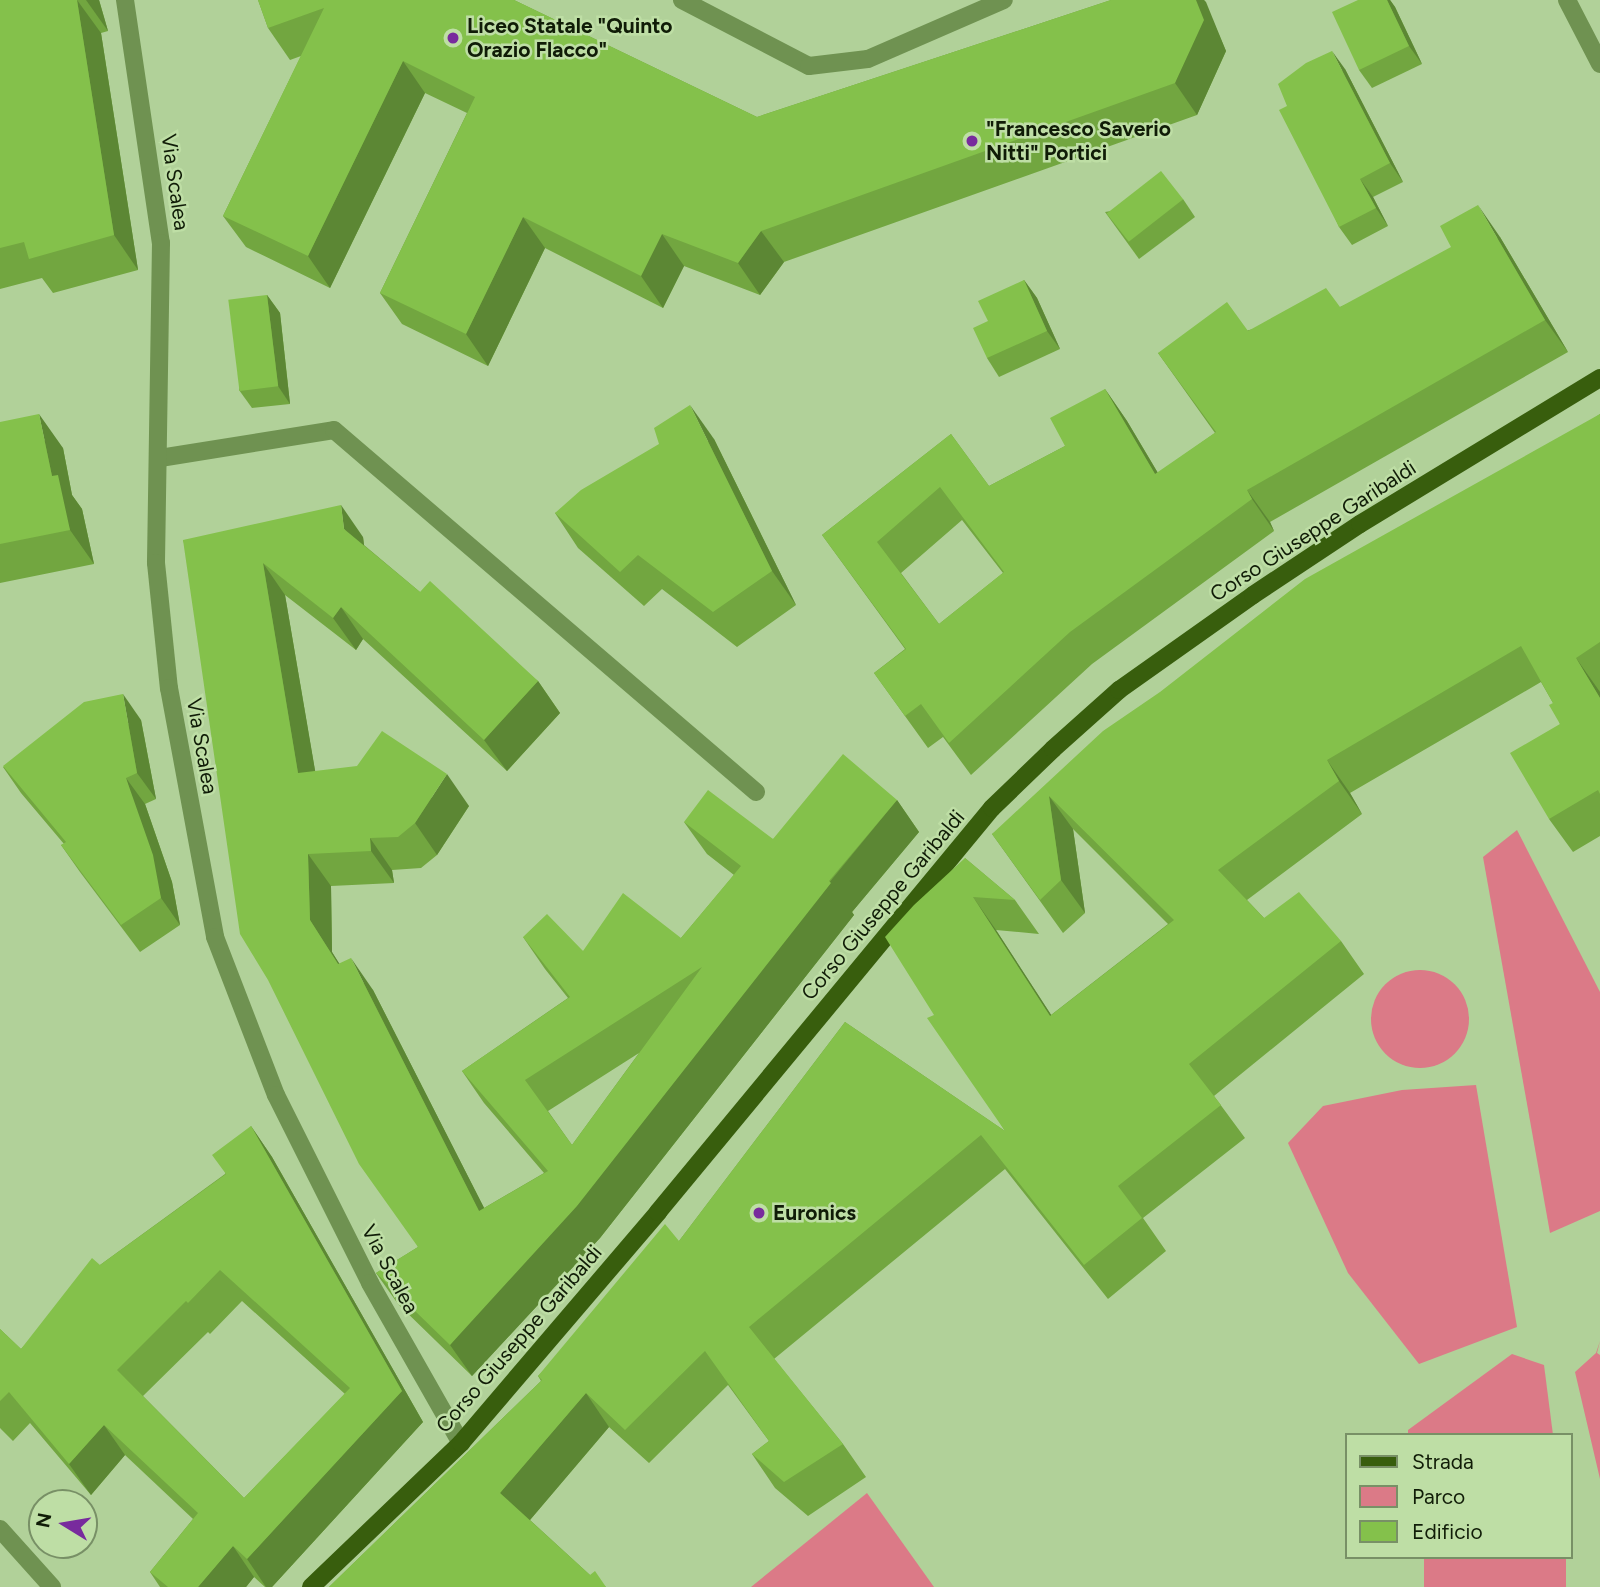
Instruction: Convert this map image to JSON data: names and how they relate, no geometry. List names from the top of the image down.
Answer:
{
  "streets": {
    "main road": ["Corso Giuseppe Garibaldi"],
    "street": ["Via Scalea"]
  },
  "crossings": [
    ["Via Scalea", "Corso Giuseppe Garibaldi"]
  ],
  "places": ["Liceo Statale \"Quinto Orazio Flacco\"", "\"Francesco Saverio Nitti\" Portici", "Euronics"],
  "legend": ["Strada", "Parco", "Edificio"],
  "north": "left"
}
